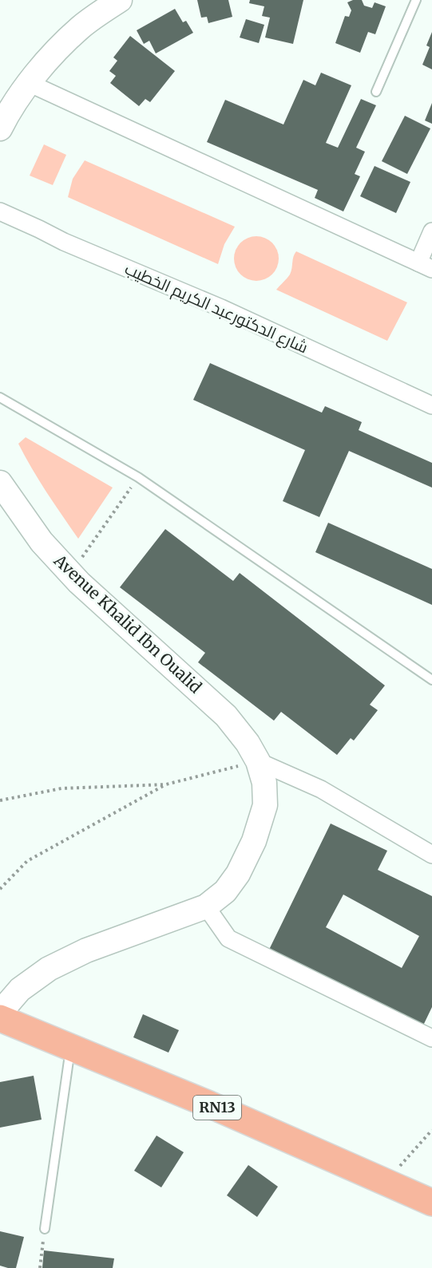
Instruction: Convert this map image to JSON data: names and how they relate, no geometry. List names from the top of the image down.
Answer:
{
  "streets": {
    "main road": ["Avenue Khalid Ibn Oualid", "RN13"],
    "street": ["شارع الدكتورعبد الكريم الخطيب"]
  }
}
